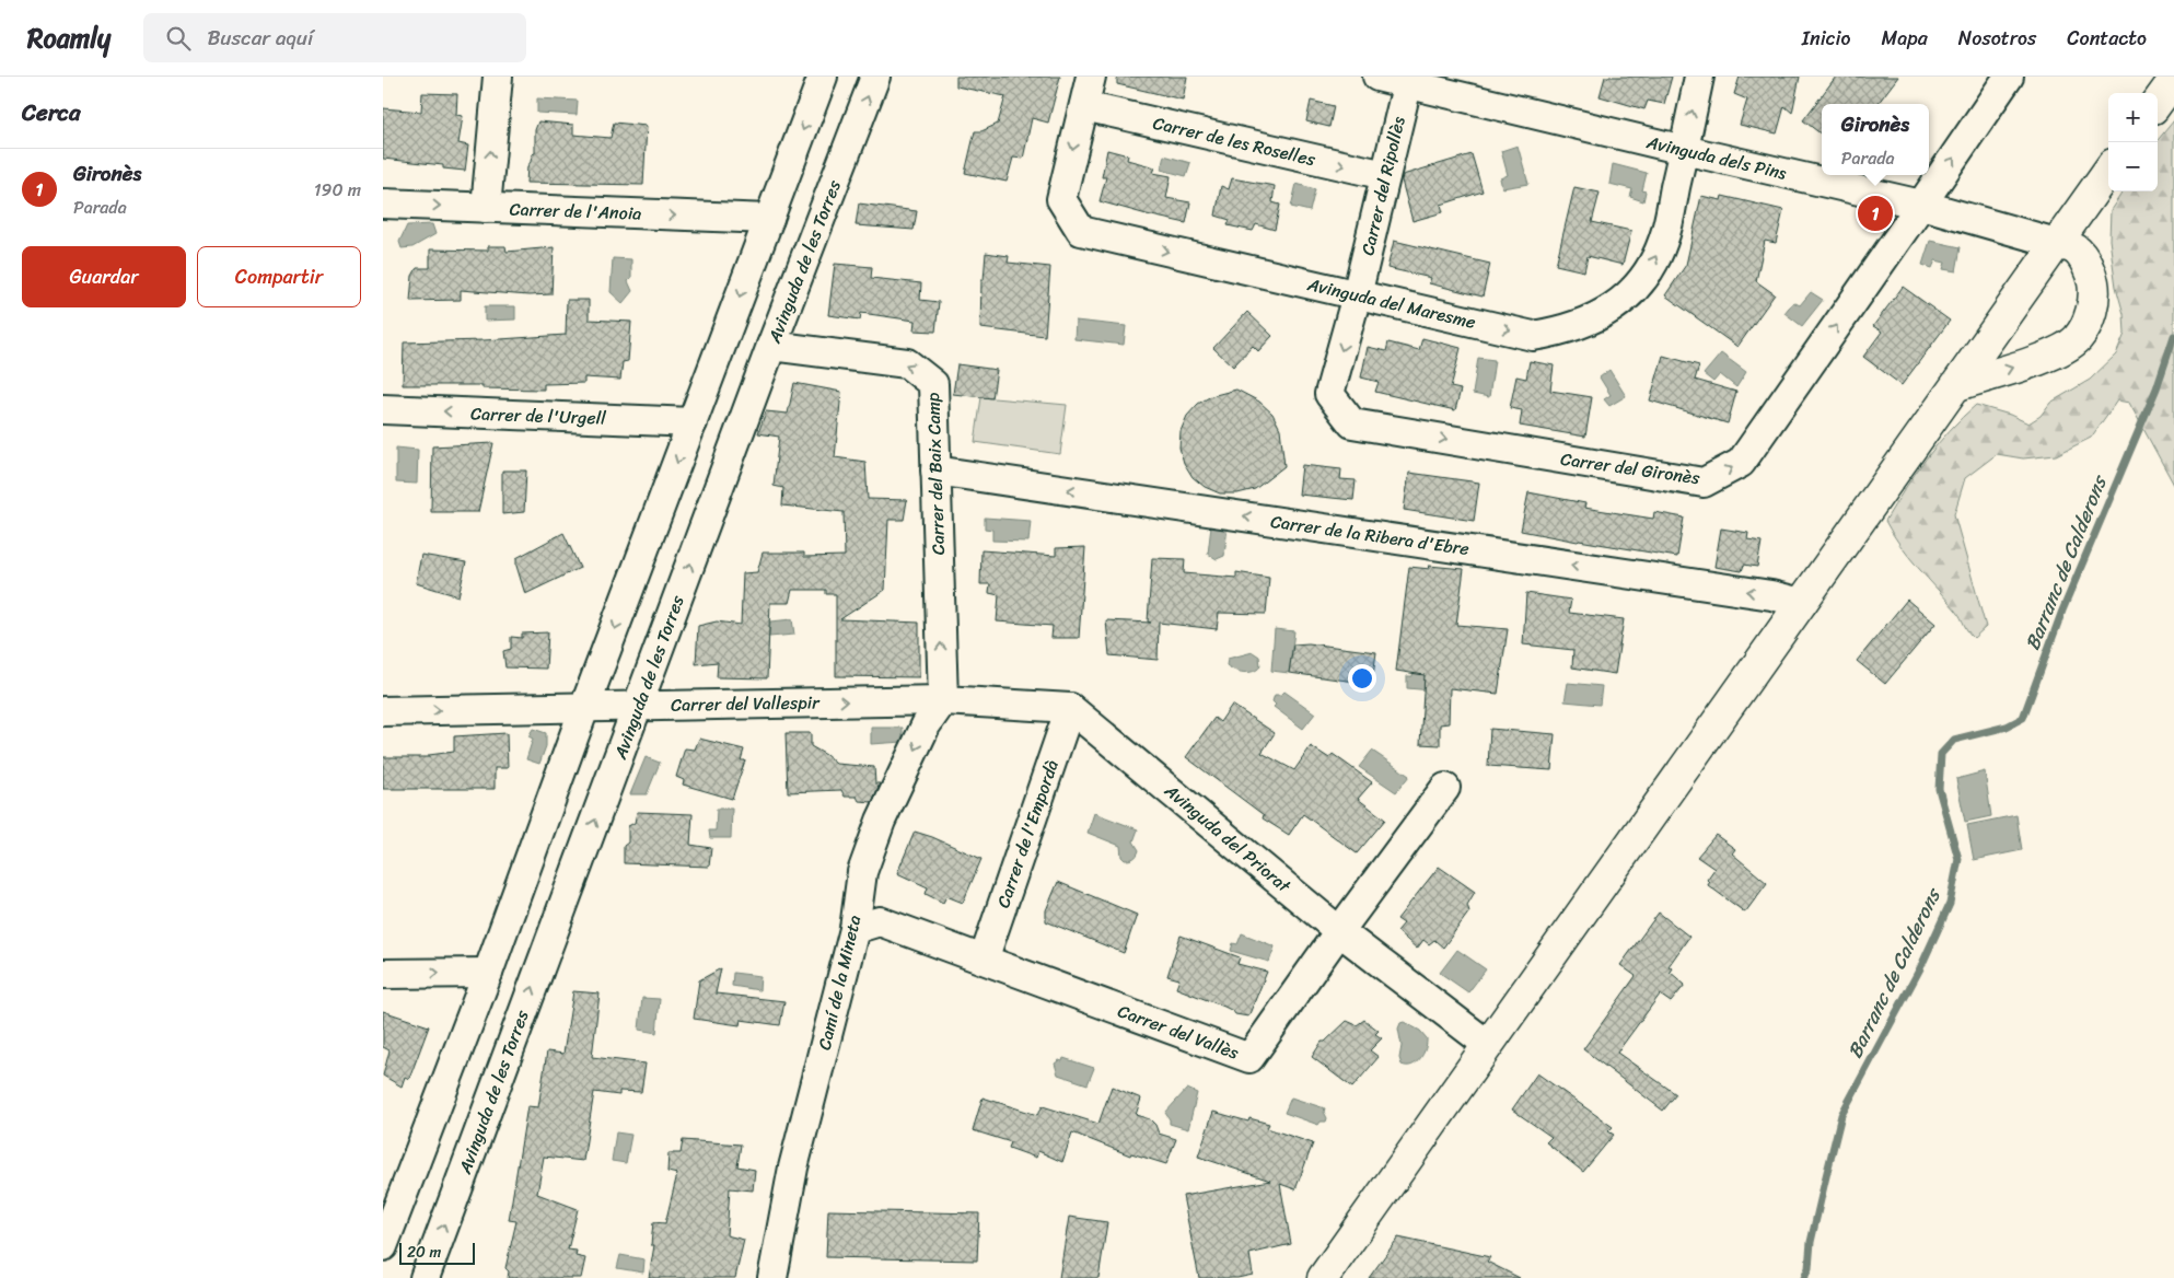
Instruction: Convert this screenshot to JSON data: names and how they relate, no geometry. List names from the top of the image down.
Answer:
{
  "streets": {
    "street": [
      "Carrer de les Roselles",
      "Avinguda dels Pins",
      "Carrer del Ripollès",
      "Carrer de l'Anoia",
      "Avinguda de les Torres",
      "Avinguda del Maresme",
      "Carrer de l'Urgell",
      "Carrer del Gironès",
      "Carrer del Baix Camp",
      "Carrer de la Ribera d'Ebre",
      "Carrer del Vallespir",
      "Carrer de l'Empordà",
      "Avinguda del Priorat",
      "Camí de la Mineta",
      "Carrer del Vallès"
    ]
  },
  "crossings": [
    ["Carrer de les Roselles", "Carrer del Ripollès"],
    ["Carrer de les Roselles", "Avinguda del Maresme"],
    ["Avinguda dels Pins", "Carrer del Ripollès"],
    ["Avinguda dels Pins", "Avinguda del Maresme"],
    ["Avinguda dels Pins", "Carrer del Gironès"],
    ["Carrer del Ripollès", "Avinguda del Maresme"],
    ["Carrer del Ripollès", "Carrer del Gironès"],
    ["Avinguda de les Torres", "Carrer del Baix Camp"],
    ["Avinguda de les Torres", "Carrer del Vallespir"],
    ["Avinguda del Maresme", "Carrer del Gironès"],
    ["Carrer del Baix Camp", "Carrer de la Ribera d'Ebre"],
    ["Carrer del Baix Camp", "Carrer del Vallespir"],
    ["Carrer del Baix Camp", "Camí de la Mineta"],
    ["Carrer del Vallespir", "Camí de la Mineta"],
    ["Carrer de l'Empordà", "Avinguda del Priorat"],
    ["Carrer de l'Empordà", "Carrer del Vallès"],
    ["Avinguda del Priorat", "Carrer del Vallès"],
    ["Camí de la Mineta", "Carrer del Vallès"]
  ],
  "one_way": [
    "Carrer de les Roselles",
    "Carrer de l'Anoia",
    "Carrer de l'Urgell",
    "Carrer del Baix Camp",
    "Carrer de la Ribera d'Ebre",
    "Carrer del Vallespir",
    "Camí de la Mineta"
  ],
  "water": ["Barranc de Calderons"],
  "scale_bar": "20 m",
  "page": {
    "header": "Roamly",
    "search": "Buscar aquí",
    "nav": [
      "Inicio",
      "Mapa",
      "Nosotros",
      "Contacto"
    ],
    "heading": "Cerca",
    "map_buttons": ["+", "−"],
    "popup": ["Gironès", "Parada"],
    "list": [
      {
        "mark": "1",
        "name": "Gironès",
        "note": "Parada",
        "value": "190 m"
      }
    ],
    "pins": "1",
    "buttons": ["Guardar", "Compartir"],
    "scale": "20 m"
  }
}
